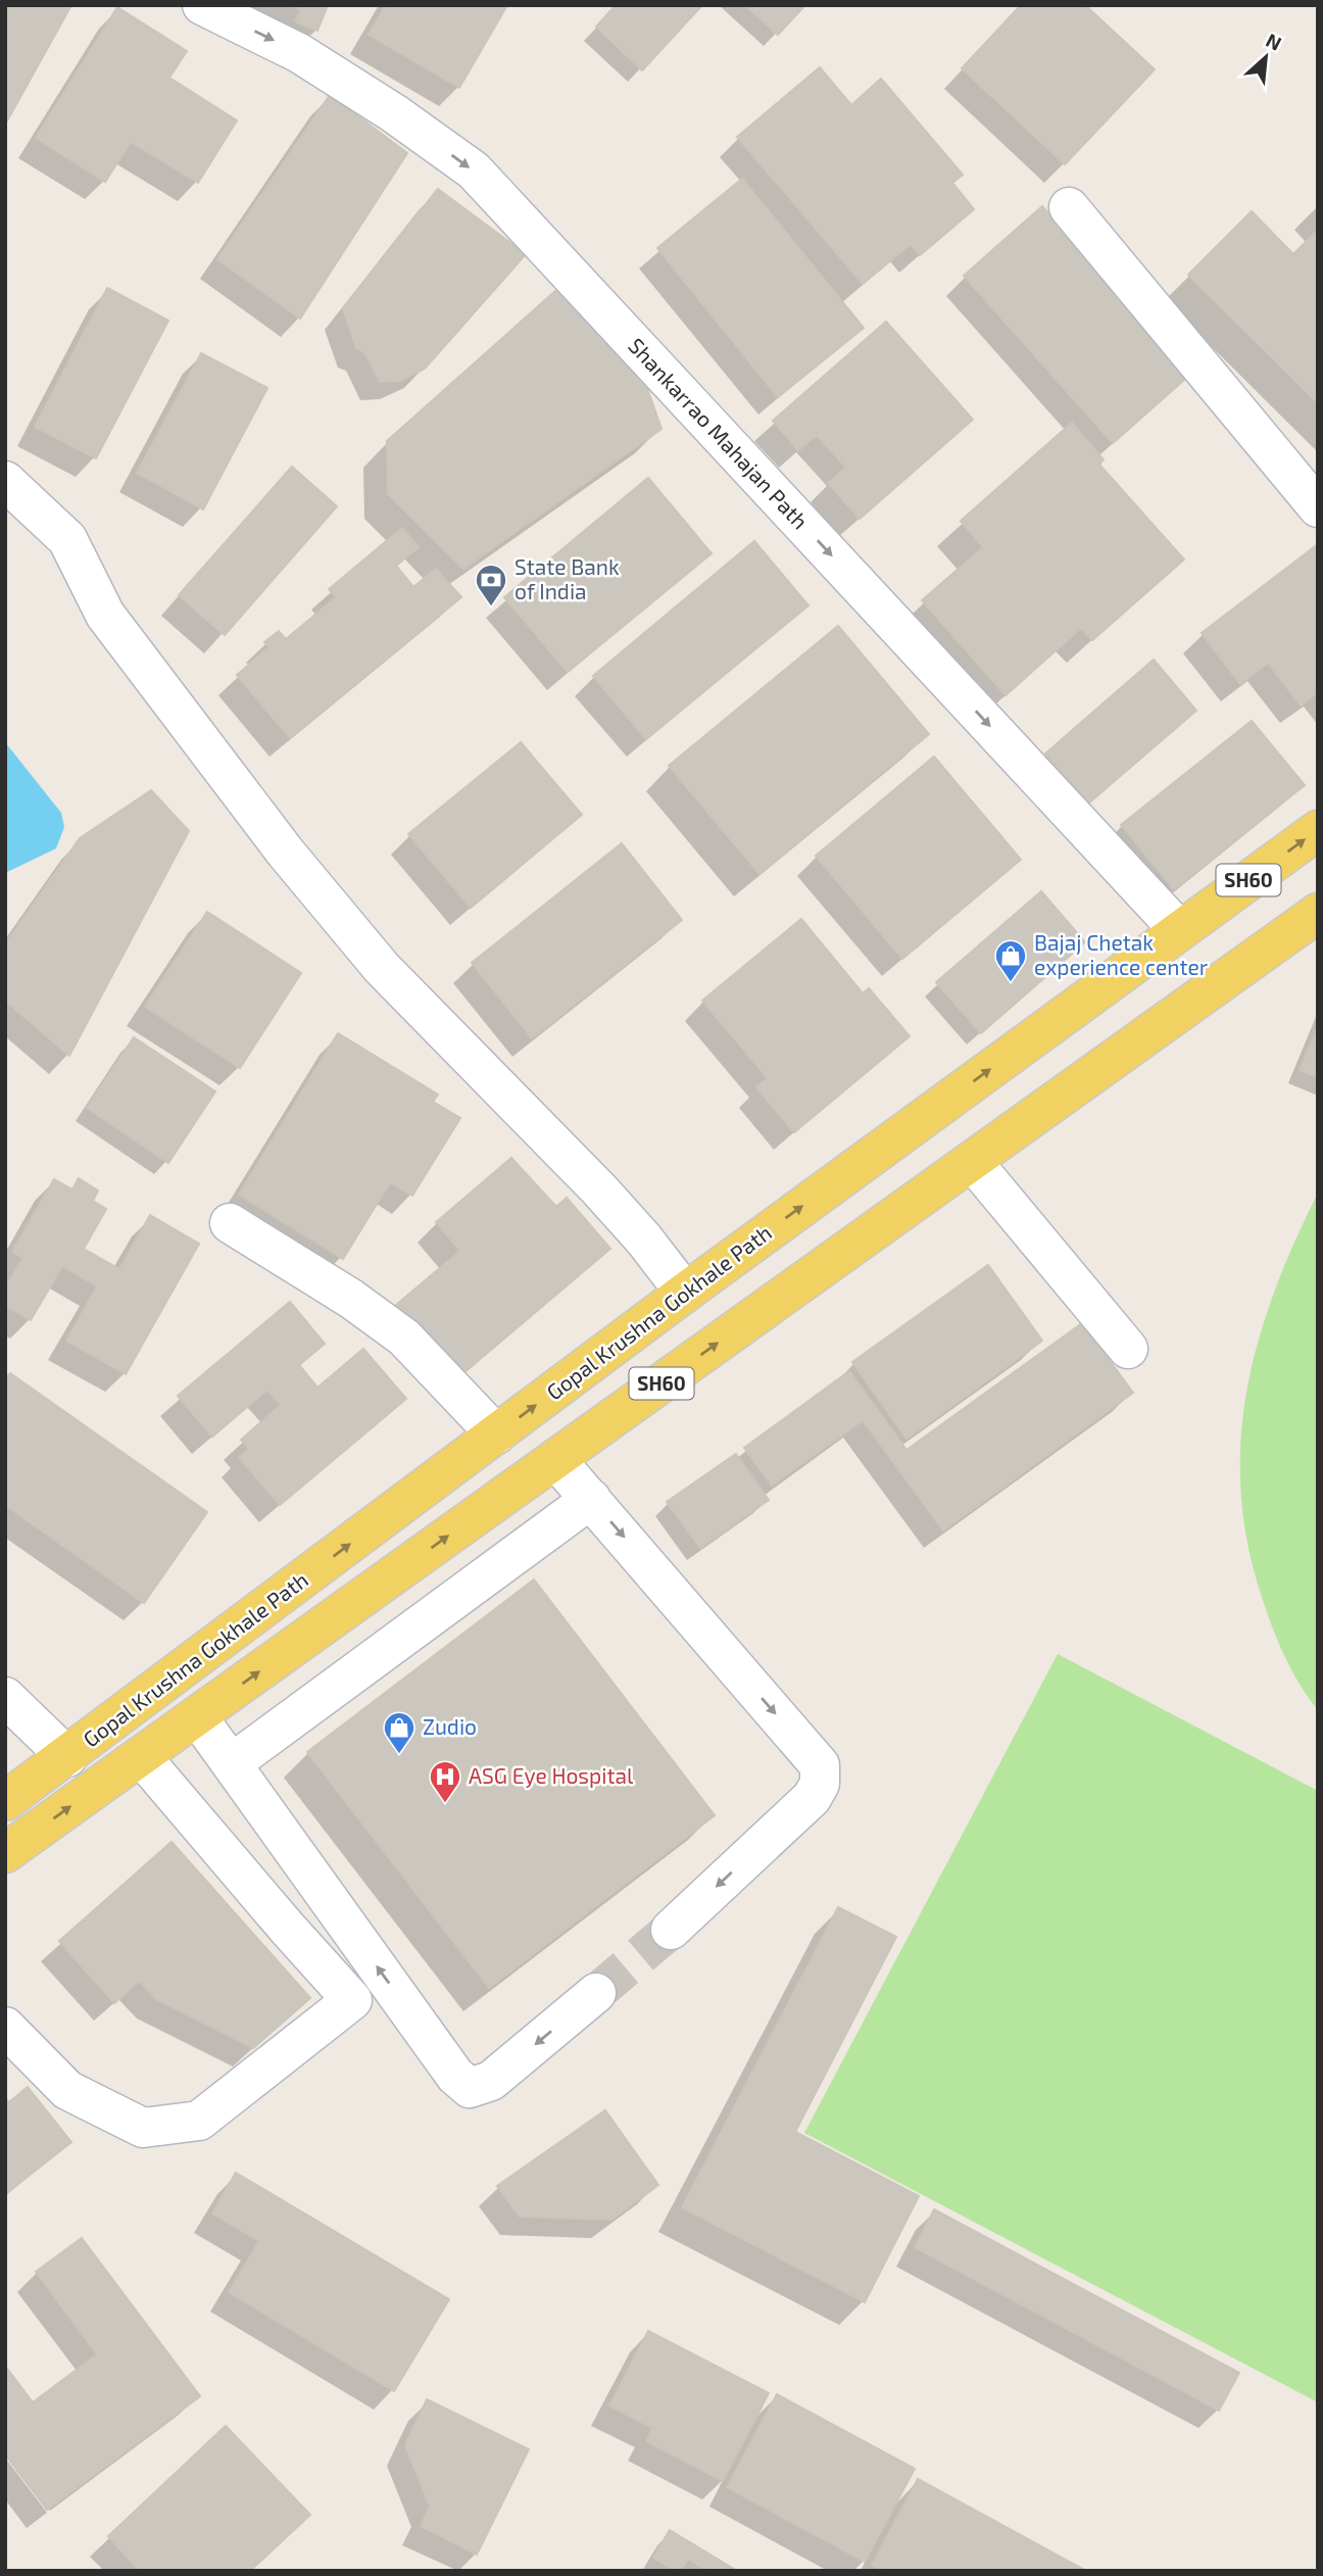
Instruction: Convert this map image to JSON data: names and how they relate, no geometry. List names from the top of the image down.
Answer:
{
  "streets": {
    "main road": ["SH60", "Gopal Krushna Gokhale Path"],
    "street": ["Shankarrao Mahajan Path"]
  },
  "crossings": [
    ["Shankarrao Mahajan Path", "Gopal Krushna Gokhale Path"]
  ],
  "one_way": ["Shankarrao Mahajan Path", "Gopal Krushna Gokhale Path"],
  "places": {
    "bank": ["State Bank of India"],
    "shop": ["Bajaj Chetak experience center", "Zudio"],
    "hospital": ["ASG Eye Hospital"]
  },
  "north": "top right"
}
